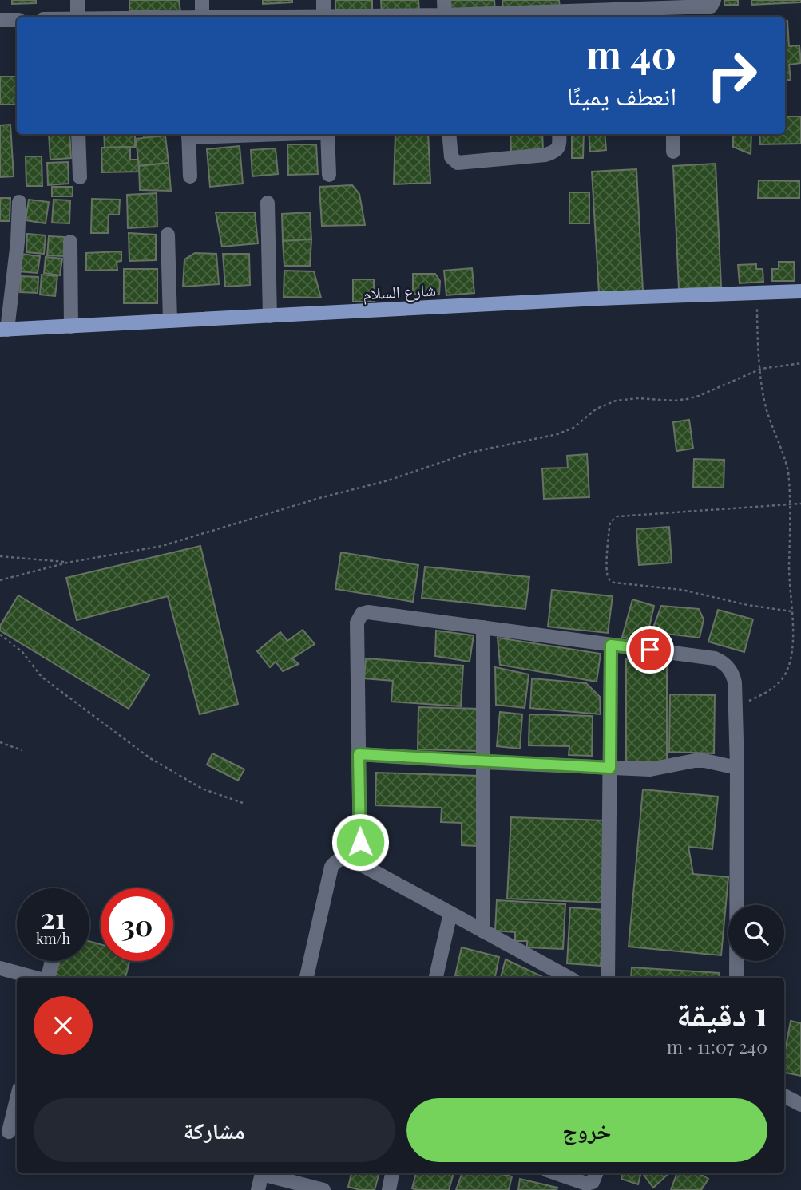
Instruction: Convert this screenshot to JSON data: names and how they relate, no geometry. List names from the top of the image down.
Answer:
{
  "streets": {
    "main road": ["شارع السلام"]
  },
  "page": {
    "turn": ["40 m", "انعطف يمينًا"],
    "speed": "21 km/h",
    "limit": "30",
    "heading": ["1 دقيقة", "240 m · 11:07"],
    "buttons": ["خروج", "مشاركة"]
  }
}
